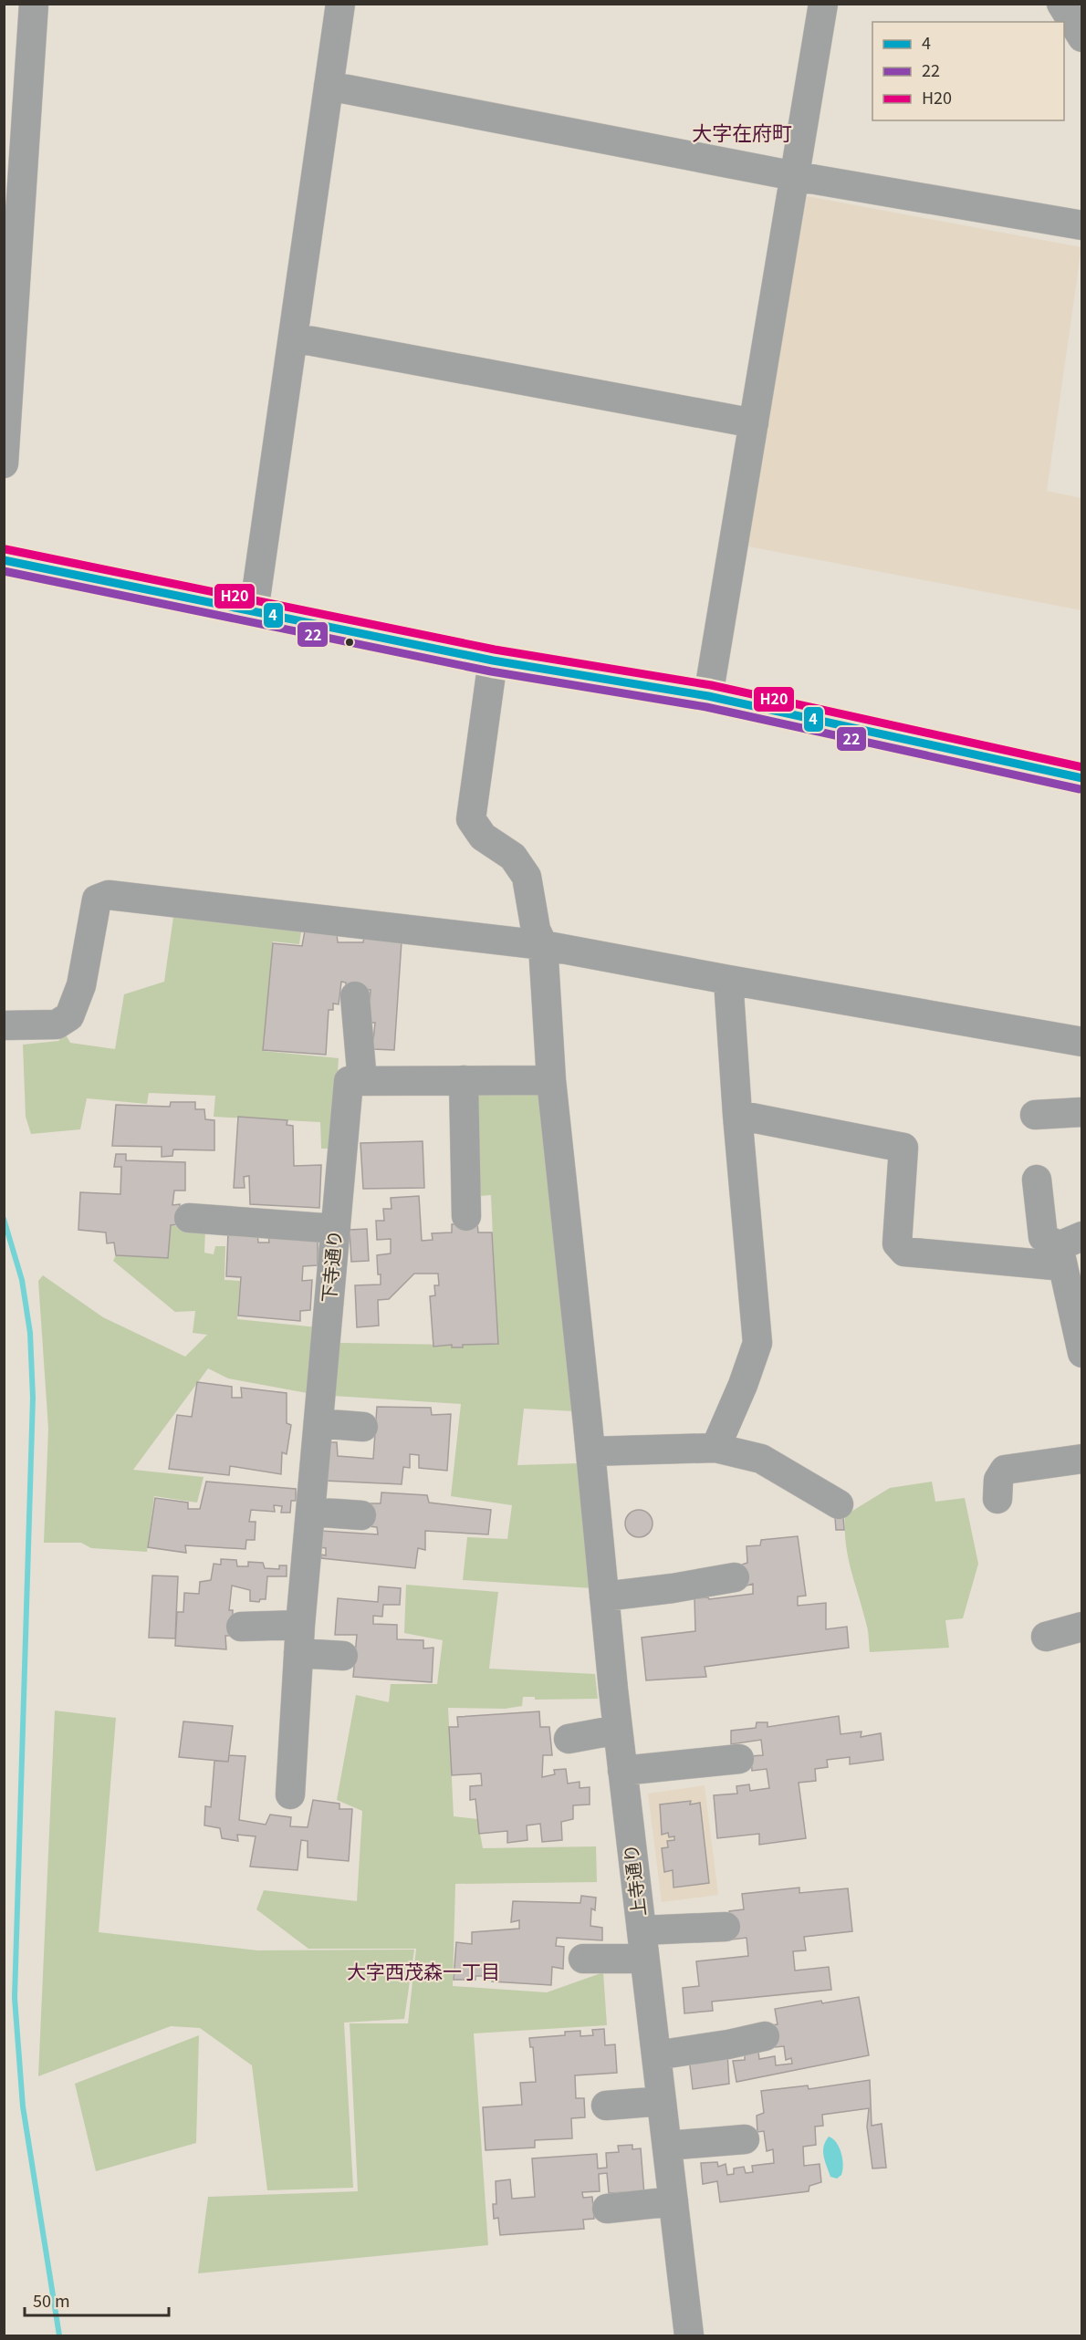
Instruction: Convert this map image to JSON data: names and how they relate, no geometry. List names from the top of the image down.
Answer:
{
  "streets": {
    "street": ["下寺通り", "上寺通り"]
  },
  "districts": ["大字在府町", "大字西茂森一丁目"],
  "lines": ["transit line H20", "transit line 4", "transit line 22"],
  "legend": ["4", "22", "H20"],
  "scale_bar": "50 m"
}
